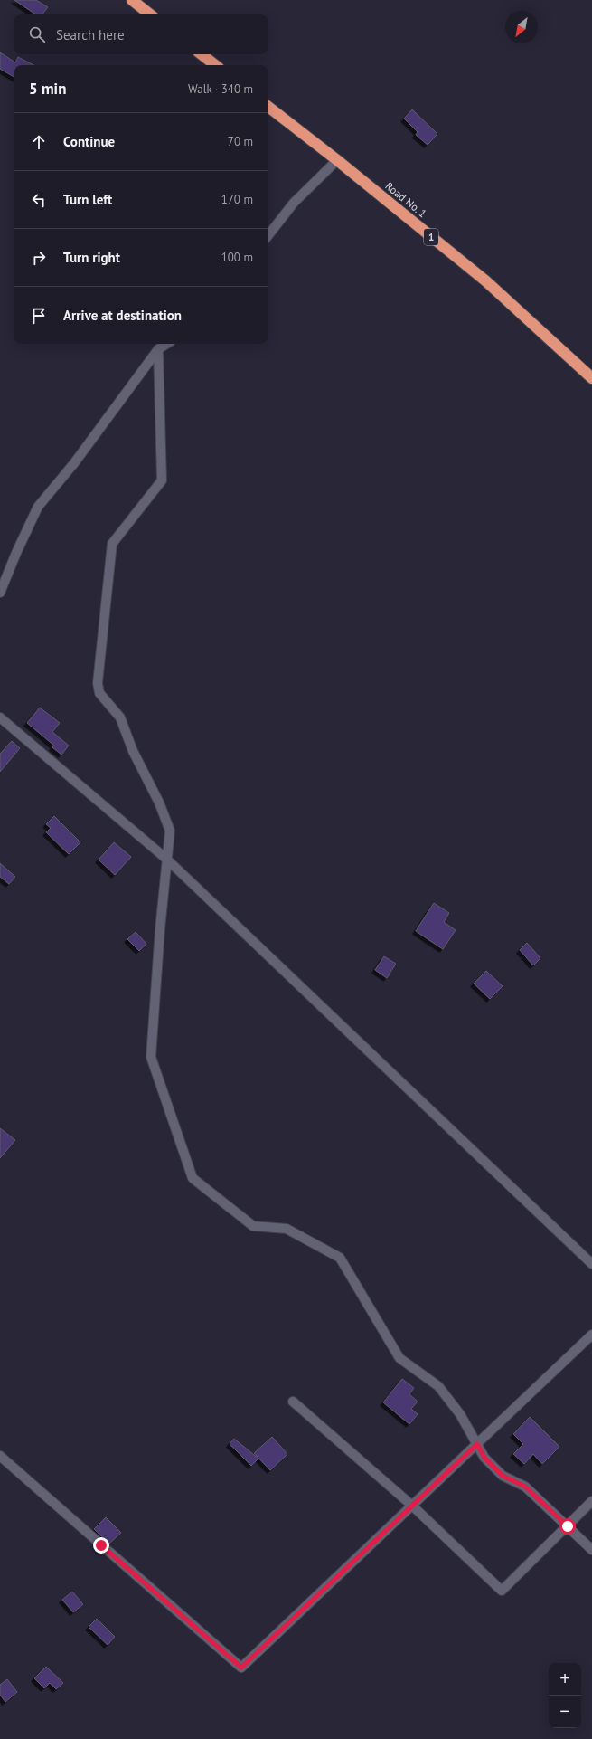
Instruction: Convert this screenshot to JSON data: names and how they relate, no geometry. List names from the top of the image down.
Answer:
{
  "streets": {
    "highway": ["Road No. 1", "1"]
  },
  "north": "bottom left",
  "page": {
    "search": "Search here",
    "heading": ["5 min", "Walk · 340 m"],
    "list": [
      ["Continue", "70 m"],
      ["Turn left", "170 m"],
      ["Turn right", "100 m"],
      "Arrive at destination"
    ],
    "map_buttons": ["+", "−"]
  }
}
